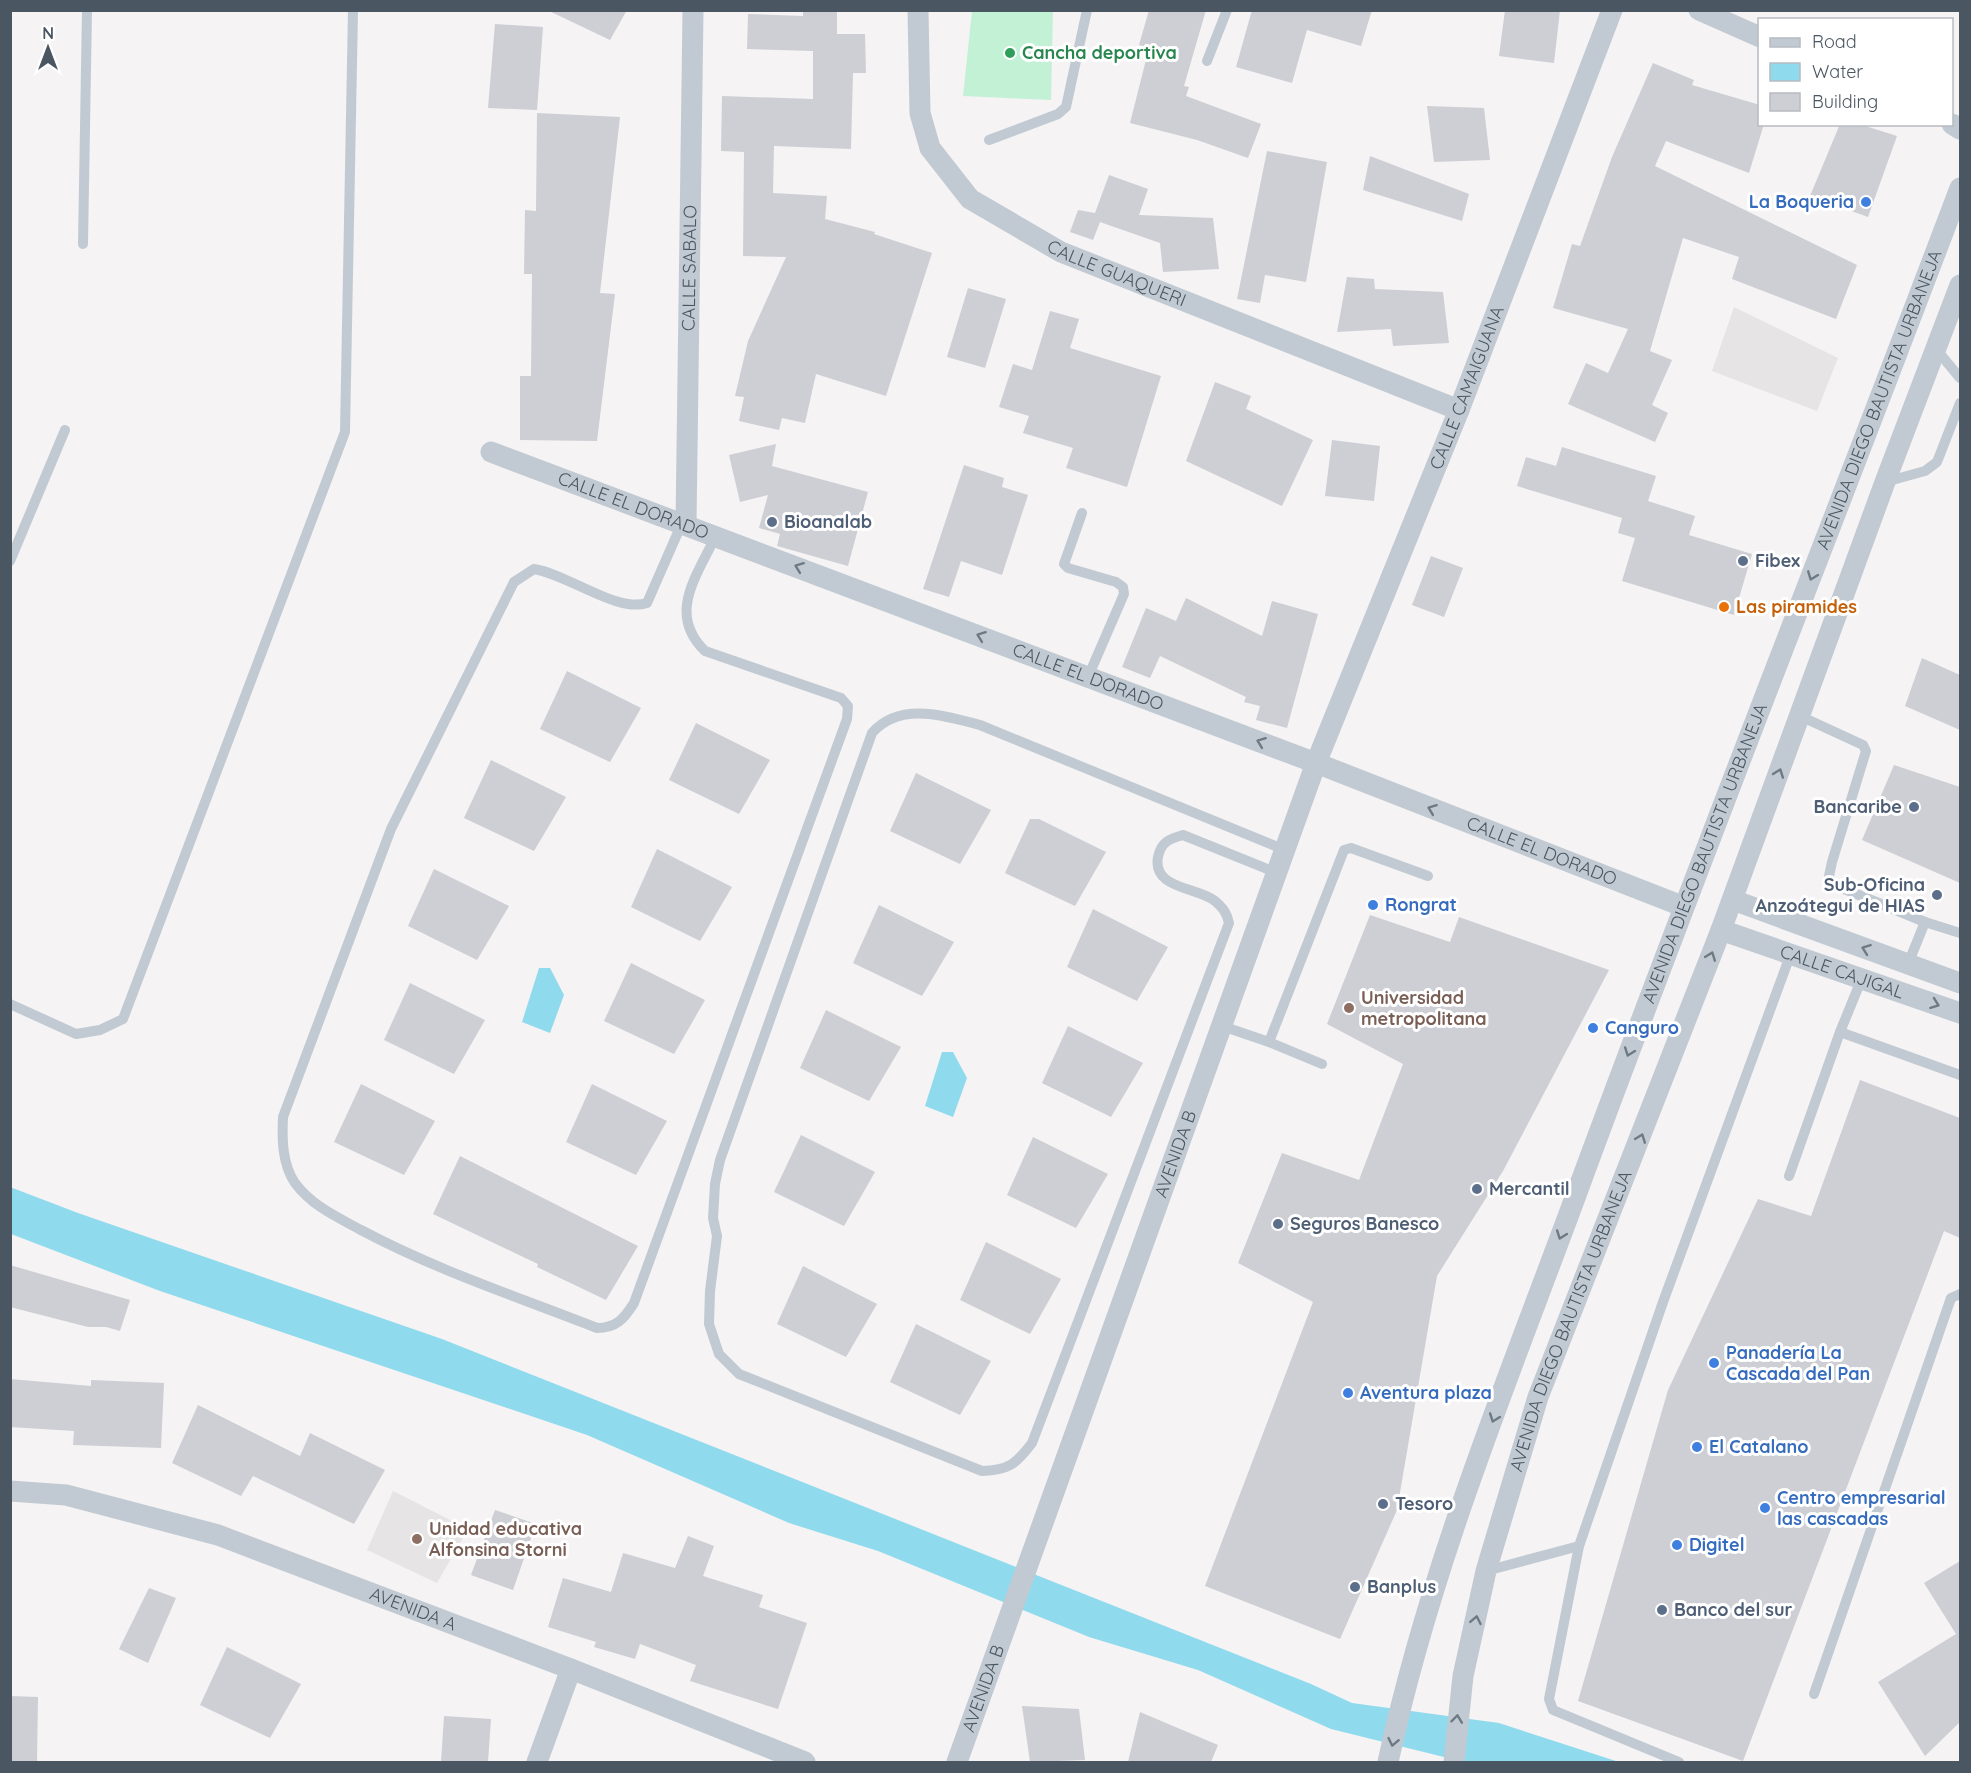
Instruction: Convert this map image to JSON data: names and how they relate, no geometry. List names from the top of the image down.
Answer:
{
  "streets": {
    "street": [
      "CALLE SABALO",
      "CALLE GUAQUERI",
      "CALLE CAMAIGUANA",
      "AVENIDA DIEGO BAUTISTA URBANEJA",
      "CALLE EL DORADO",
      "CALLE CAJIGAL",
      "AVENIDA B",
      "AVENIDA A"
    ]
  },
  "crossings": [
    ["CALLE SABALO", "CALLE EL DORADO"],
    ["CALLE GUAQUERI", "CALLE CAMAIGUANA"],
    ["CALLE CAMAIGUANA", "CALLE EL DORADO"],
    ["CALLE CAMAIGUANA", "AVENIDA B"],
    ["AVENIDA DIEGO BAUTISTA URBANEJA", "CALLE EL DORADO"],
    ["AVENIDA DIEGO BAUTISTA URBANEJA", "CALLE CAJIGAL"],
    ["CALLE EL DORADO", "AVENIDA B"]
  ],
  "one_way": ["CALLE EL DORADO"],
  "places": [
    "Cancha deportiva",
    "La Boqueria",
    "Bioanalab",
    "Fibex",
    "Las piramides",
    "Bancaribe",
    "Sub-Oficina Anzoátegui de HIAS",
    "Rongrat",
    "Universidad metropolitana",
    "Canguro",
    "Mercantil",
    "Seguros Banesco",
    "Panadería La Cascada del Pan",
    "Aventura plaza",
    "El Catalano",
    "Tesoro",
    "Centro empresarial las cascadas",
    "Unidad educativa Alfonsina Storni",
    "Digitel",
    "Banplus",
    "Banco del sur"
  ],
  "legend": ["Road", "Water", "Building"],
  "north": "top"
}
